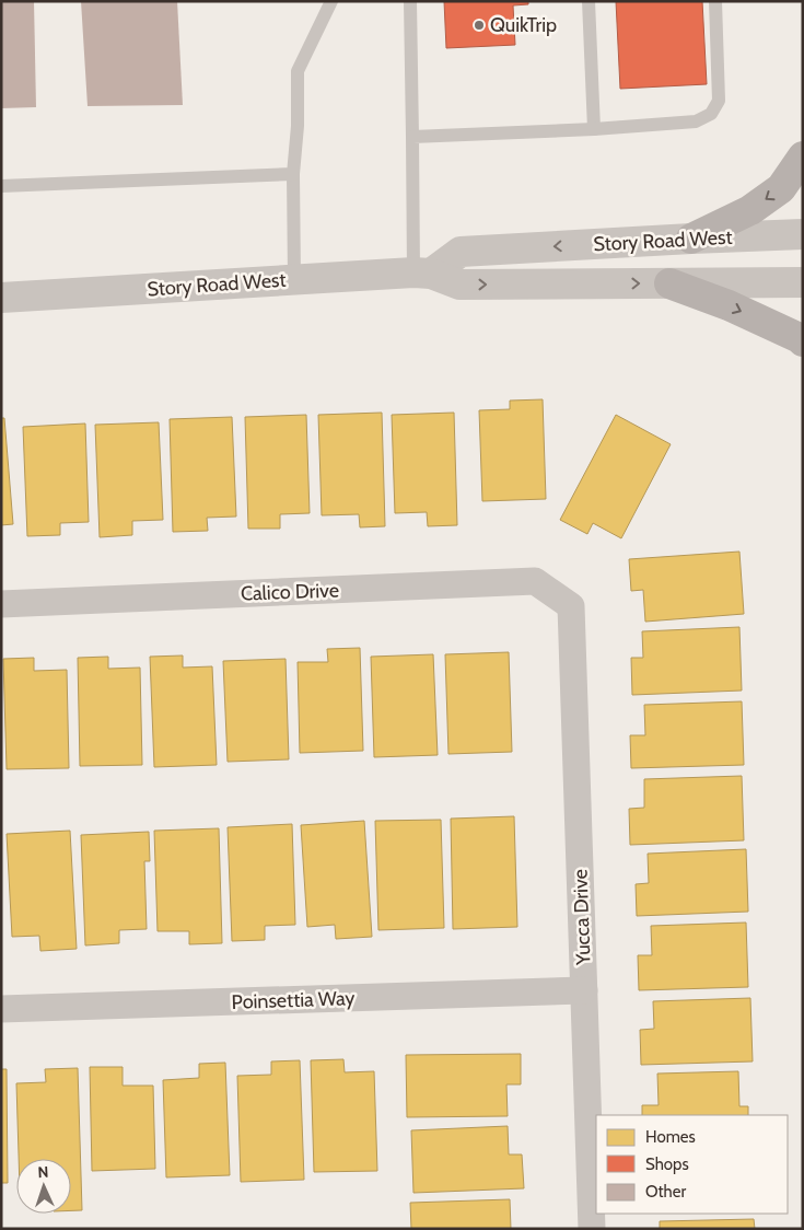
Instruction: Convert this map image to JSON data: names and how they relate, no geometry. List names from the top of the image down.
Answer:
{
  "streets": {
    "street": [
      "Story Road West",
      "Calico Drive",
      "Yucca Drive",
      "Poinsettia Way"
    ]
  },
  "crossings": [
    ["Calico Drive", "Yucca Drive"],
    ["Yucca Drive", "Poinsettia Way"]
  ],
  "places": ["QuikTrip"],
  "legend": ["Homes", "Shops", "Other"],
  "north": "top"
}
